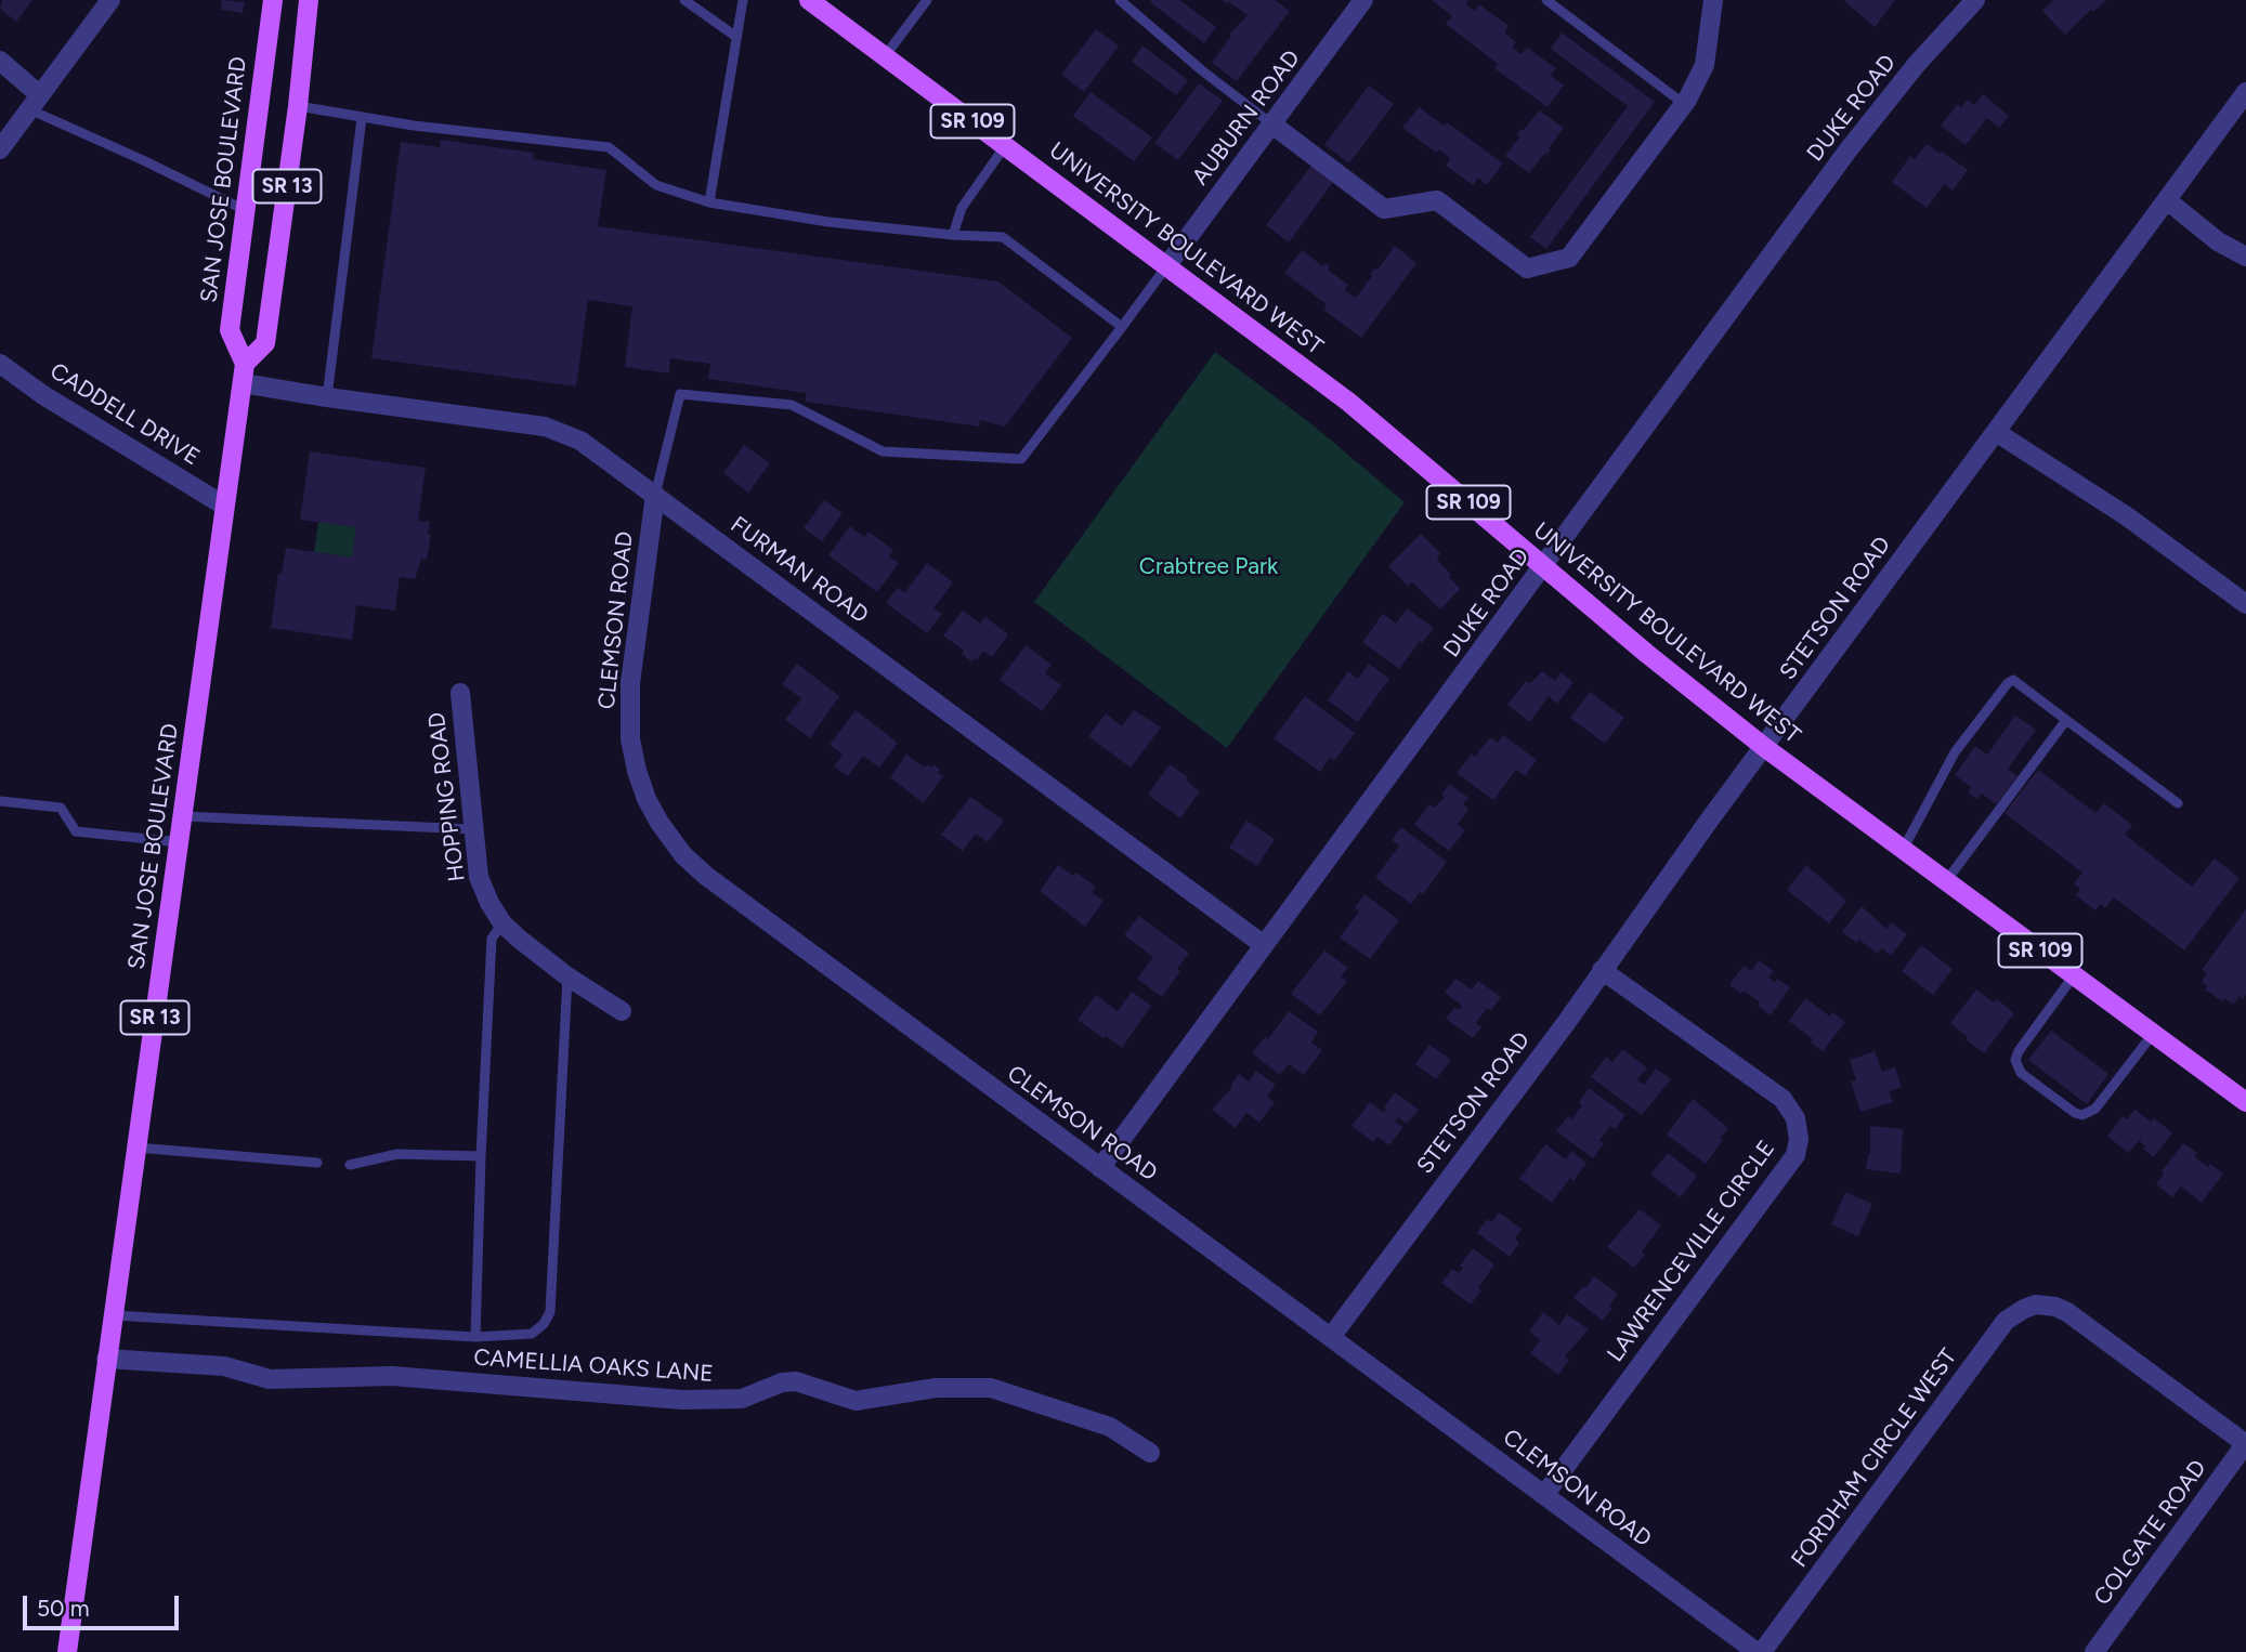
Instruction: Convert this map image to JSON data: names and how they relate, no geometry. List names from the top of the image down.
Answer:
{
  "streets": {
    "main road": [
      "SR 109",
      "SAN JOSE BOULEVARD",
      "SR 13",
      "UNIVERSITY BOULEVARD WEST"
    ],
    "street": [
      "DUKE ROAD",
      "AUBURN ROAD",
      "CADDELL DRIVE",
      "FURMAN ROAD",
      "STETSON ROAD",
      "CLEMSON ROAD",
      "HOPPING ROAD",
      "LAWRENCEVILLE CIRCLE",
      "CAMELLIA OAKS LANE",
      "FORDHAM CIRCLE WEST",
      "COLGATE ROAD"
    ]
  },
  "crossings": [
    ["DUKE ROAD", "UNIVERSITY BOULEVARD WEST"],
    ["DUKE ROAD", "FURMAN ROAD"],
    ["DUKE ROAD", "CLEMSON ROAD"],
    ["AUBURN ROAD", "UNIVERSITY BOULEVARD WEST"],
    ["SAN JOSE BOULEVARD", "CADDELL DRIVE"],
    ["SAN JOSE BOULEVARD", "FURMAN ROAD"],
    ["SAN JOSE BOULEVARD", "CAMELLIA OAKS LANE"],
    ["UNIVERSITY BOULEVARD WEST", "STETSON ROAD"],
    ["FURMAN ROAD", "CLEMSON ROAD"],
    ["STETSON ROAD", "CLEMSON ROAD"],
    ["STETSON ROAD", "LAWRENCEVILLE CIRCLE"],
    ["CLEMSON ROAD", "LAWRENCEVILLE CIRCLE"],
    ["CLEMSON ROAD", "FORDHAM CIRCLE WEST"],
    ["FORDHAM CIRCLE WEST", "COLGATE ROAD"]
  ],
  "parks": ["Crabtree Park"],
  "scale_bar": "50 m"
}
